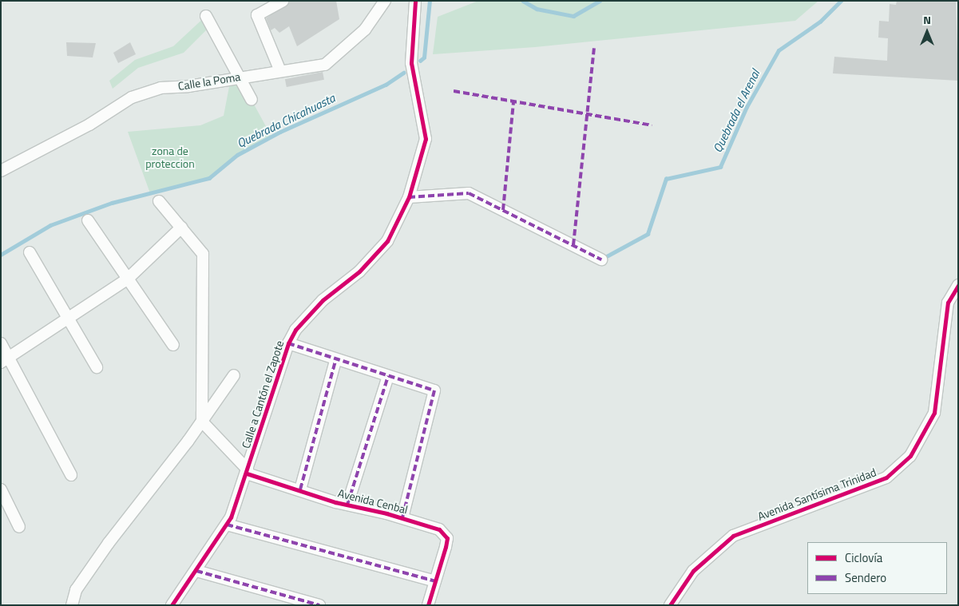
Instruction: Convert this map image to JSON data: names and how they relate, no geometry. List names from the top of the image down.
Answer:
{
  "streets": {
    "street": [
      "Calle la Poma",
      "Calle a Cantón el Zapote",
      "Avenida Santísima Trinidad",
      "Avenida Cenbal"
    ]
  },
  "crossings": [
    ["Calle a Cantón el Zapote", "Avenida Cenbal"]
  ],
  "water": ["Quebrada el Arenal", "Quebrada Chicahuasta"],
  "parks": ["zona de proteccion"],
  "legend": ["Ciclovía", "Sendero"],
  "north": "top"
}
